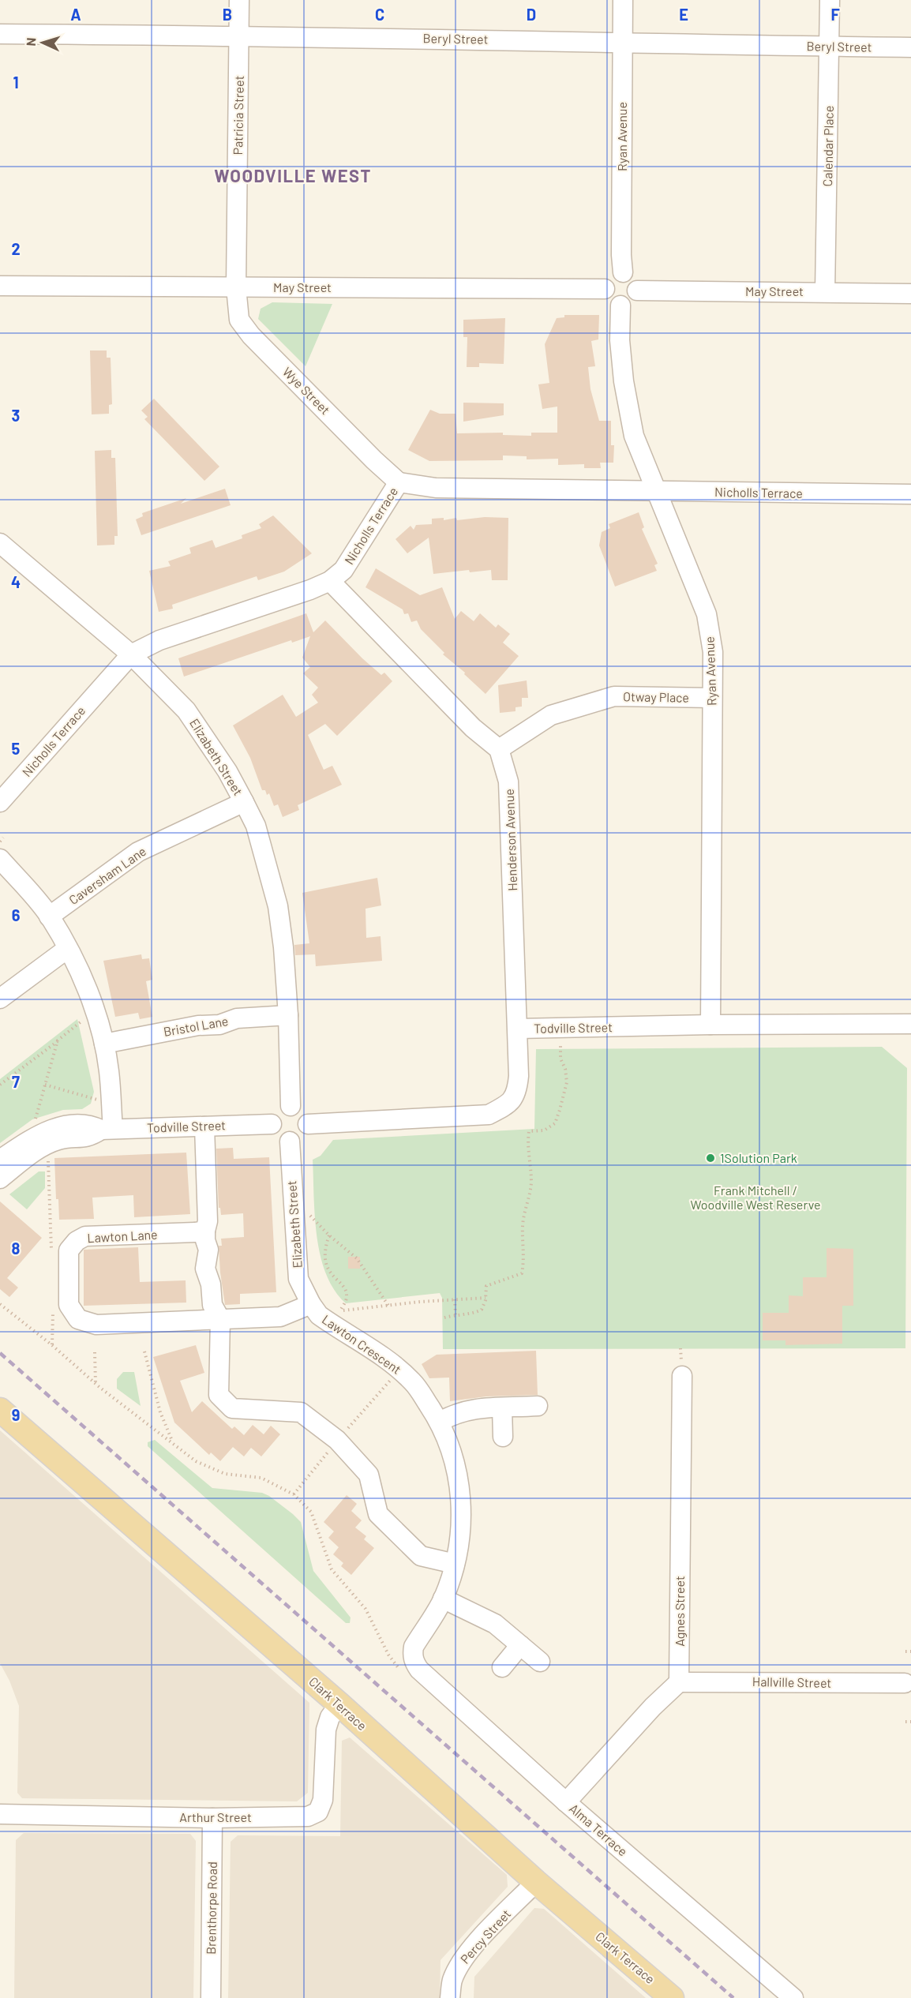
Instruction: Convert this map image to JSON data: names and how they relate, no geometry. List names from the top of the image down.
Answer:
{
  "streets": {
    "main road": ["Clark Terrace"],
    "street": [
      "Beryl Street",
      "Patricia Street",
      "Ryan Avenue",
      "Calendar Place",
      "May Street",
      "Wye Street",
      "Nicholls Terrace",
      "Otway Place",
      "Elizabeth Street",
      "Henderson Avenue",
      "Caversham Lane",
      "Bristol Lane",
      "Todville Street",
      "Lawton Lane",
      "Lawton Crescent",
      "Agnes Street",
      "Hallville Street",
      "Arthur Street",
      "Alma Terrace",
      "Brenthorpe Road",
      "Percy Street"
    ]
  },
  "crossings": [
    ["Beryl Street", "Patricia Street"],
    ["Beryl Street", "Ryan Avenue"],
    ["Beryl Street", "Calendar Place"],
    ["Patricia Street", "May Street"],
    ["Patricia Street", "Wye Street"],
    ["Ryan Avenue", "May Street"],
    ["Ryan Avenue", "Nicholls Terrace"],
    ["Ryan Avenue", "Otway Place"],
    ["Ryan Avenue", "Todville Street"],
    ["Calendar Place", "May Street"],
    ["May Street", "Wye Street"],
    ["Wye Street", "Nicholls Terrace"],
    ["Nicholls Terrace", "Elizabeth Street"],
    ["Otway Place", "Henderson Avenue"],
    ["Elizabeth Street", "Caversham Lane"],
    ["Elizabeth Street", "Bristol Lane"],
    ["Elizabeth Street", "Todville Street"],
    ["Elizabeth Street", "Lawton Crescent"],
    ["Henderson Avenue", "Todville Street"],
    ["Lawton Lane", "Lawton Crescent"],
    ["Lawton Crescent", "Alma Terrace"],
    ["Agnes Street", "Hallville Street"],
    ["Clark Terrace", "Arthur Street"],
    ["Clark Terrace", "Percy Street"],
    ["Arthur Street", "Brenthorpe Road"]
  ],
  "districts": ["WOODVILLE WEST"],
  "parks": ["Frank Mitchell / Woodville West Reserve"],
  "places": ["1Solution Park"],
  "north": "left",
  "grid": {
    "columns": [
      "A",
      "B",
      "C",
      "D",
      "E",
      "F"
    ],
    "rows": [
      "1",
      "2",
      "3",
      "4",
      "5",
      "6",
      "7",
      "8",
      "9"
    ]
  }
}
